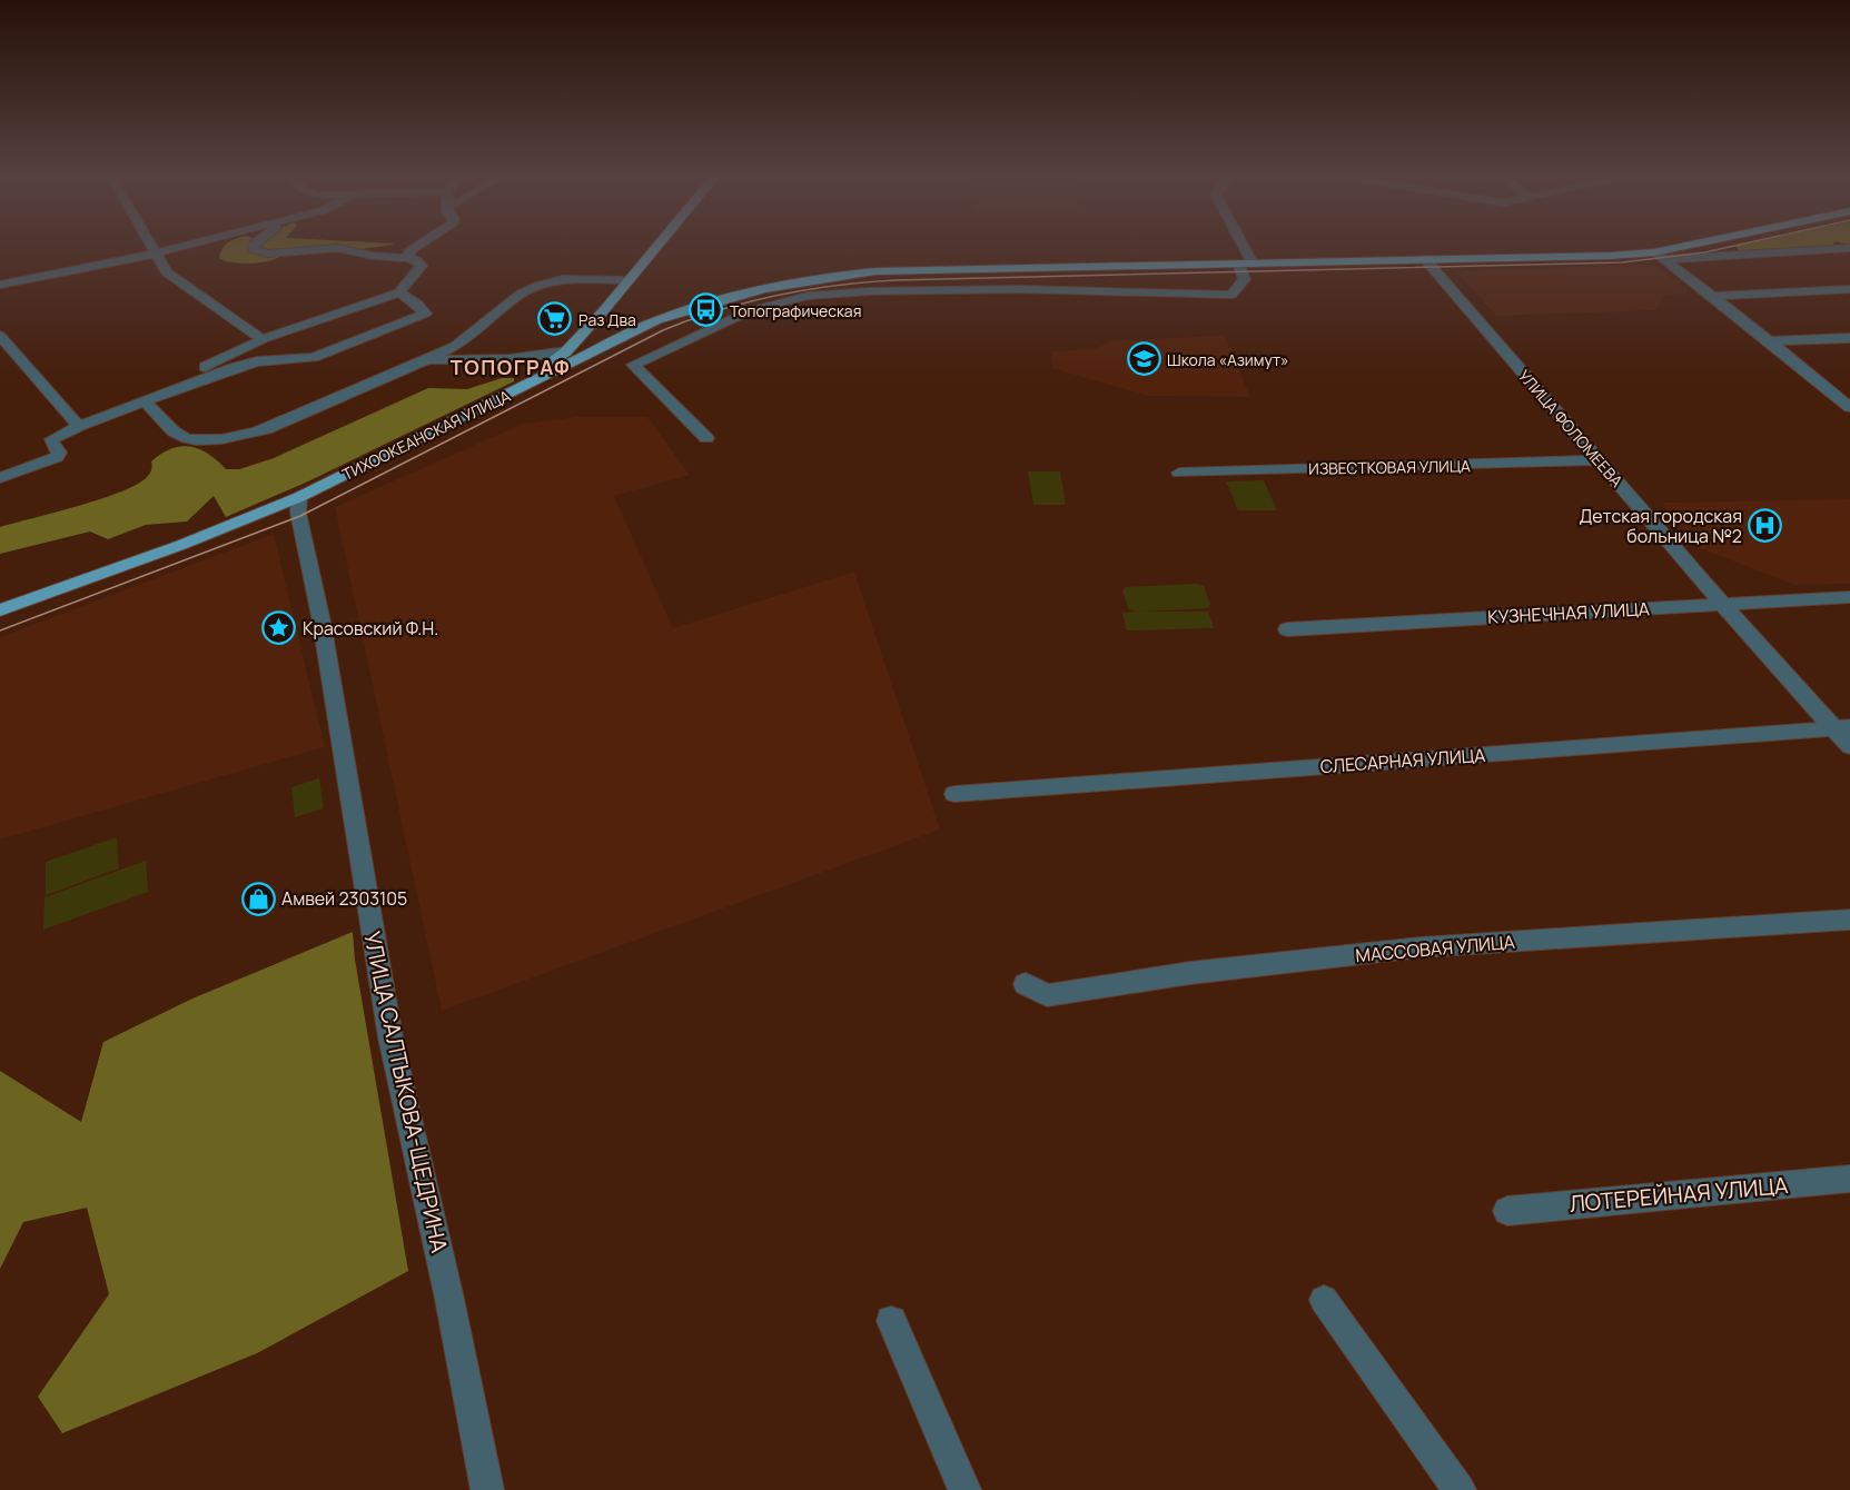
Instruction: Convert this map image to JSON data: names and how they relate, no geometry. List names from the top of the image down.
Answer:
{
  "streets": {
    "main road": ["ТИХООКЕАНСКАЯ УЛИЦА"],
    "street": [
      "УЛИЦА ФОЛОМЕЕВА",
      "ИЗВЕСТКОВАЯ УЛИЦА",
      "КУЗНЕЧНАЯ УЛИЦА",
      "СЛЕСАРНАЯ УЛИЦА",
      "МАССОВАЯ УЛИЦА",
      "УЛИЦА САЛТЫКОВА-ЩЕДРИНА",
      "ЛОТЕРЕЙНАЯ УЛИЦА"
    ]
  },
  "crossings": [
    ["УЛИЦА ФОЛОМЕЕВА", "ТИХООКЕАНСКАЯ УЛИЦА"],
    ["УЛИЦА ФОЛОМЕЕВА", "ИЗВЕСТКОВАЯ УЛИЦА"],
    ["УЛИЦА ФОЛОМЕЕВА", "КУЗНЕЧНАЯ УЛИЦА"],
    ["УЛИЦА ФОЛОМЕЕВА", "СЛЕСАРНАЯ УЛИЦА"],
    ["ТИХООКЕАНСКАЯ УЛИЦА", "УЛИЦА САЛТЫКОВА-ЩЕДРИНА"]
  ],
  "districts": ["ТОПОГРАФ"],
  "places": {
    "bus stop": ["Топографическая"],
    "supermarket": ["Раз Два"],
    "school or university": ["Школа «Азимут»"],
    "hospital": ["Детская городская больница №2"],
    "place": ["Красовский Ф.Н."],
    "shop": ["Амвей 2303105"]
  }
}
